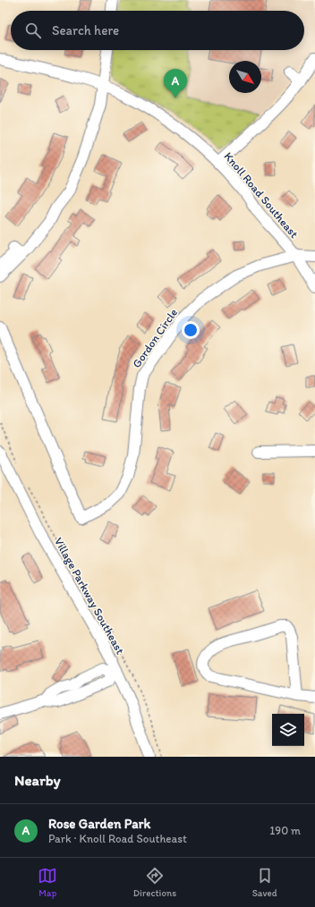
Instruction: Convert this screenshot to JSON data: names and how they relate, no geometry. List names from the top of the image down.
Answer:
{
  "streets": {
    "street": ["Knoll Road Southeast", "Gordon Circle", "Village Parkway Southeast"]
  },
  "crossings": [
    ["Knoll Road Southeast", "Gordon Circle"]
  ],
  "north": "bottom right",
  "page": {
    "search": "Search here",
    "pins": "A",
    "heading": "Nearby",
    "list": [
      {
        "mark": "A",
        "name": "Rose Garden Park",
        "note": "Park · Knoll Road Southeast",
        "value": "190 m"
      }
    ],
    "nav": ["Map", "Directions", "Saved"]
  }
}
